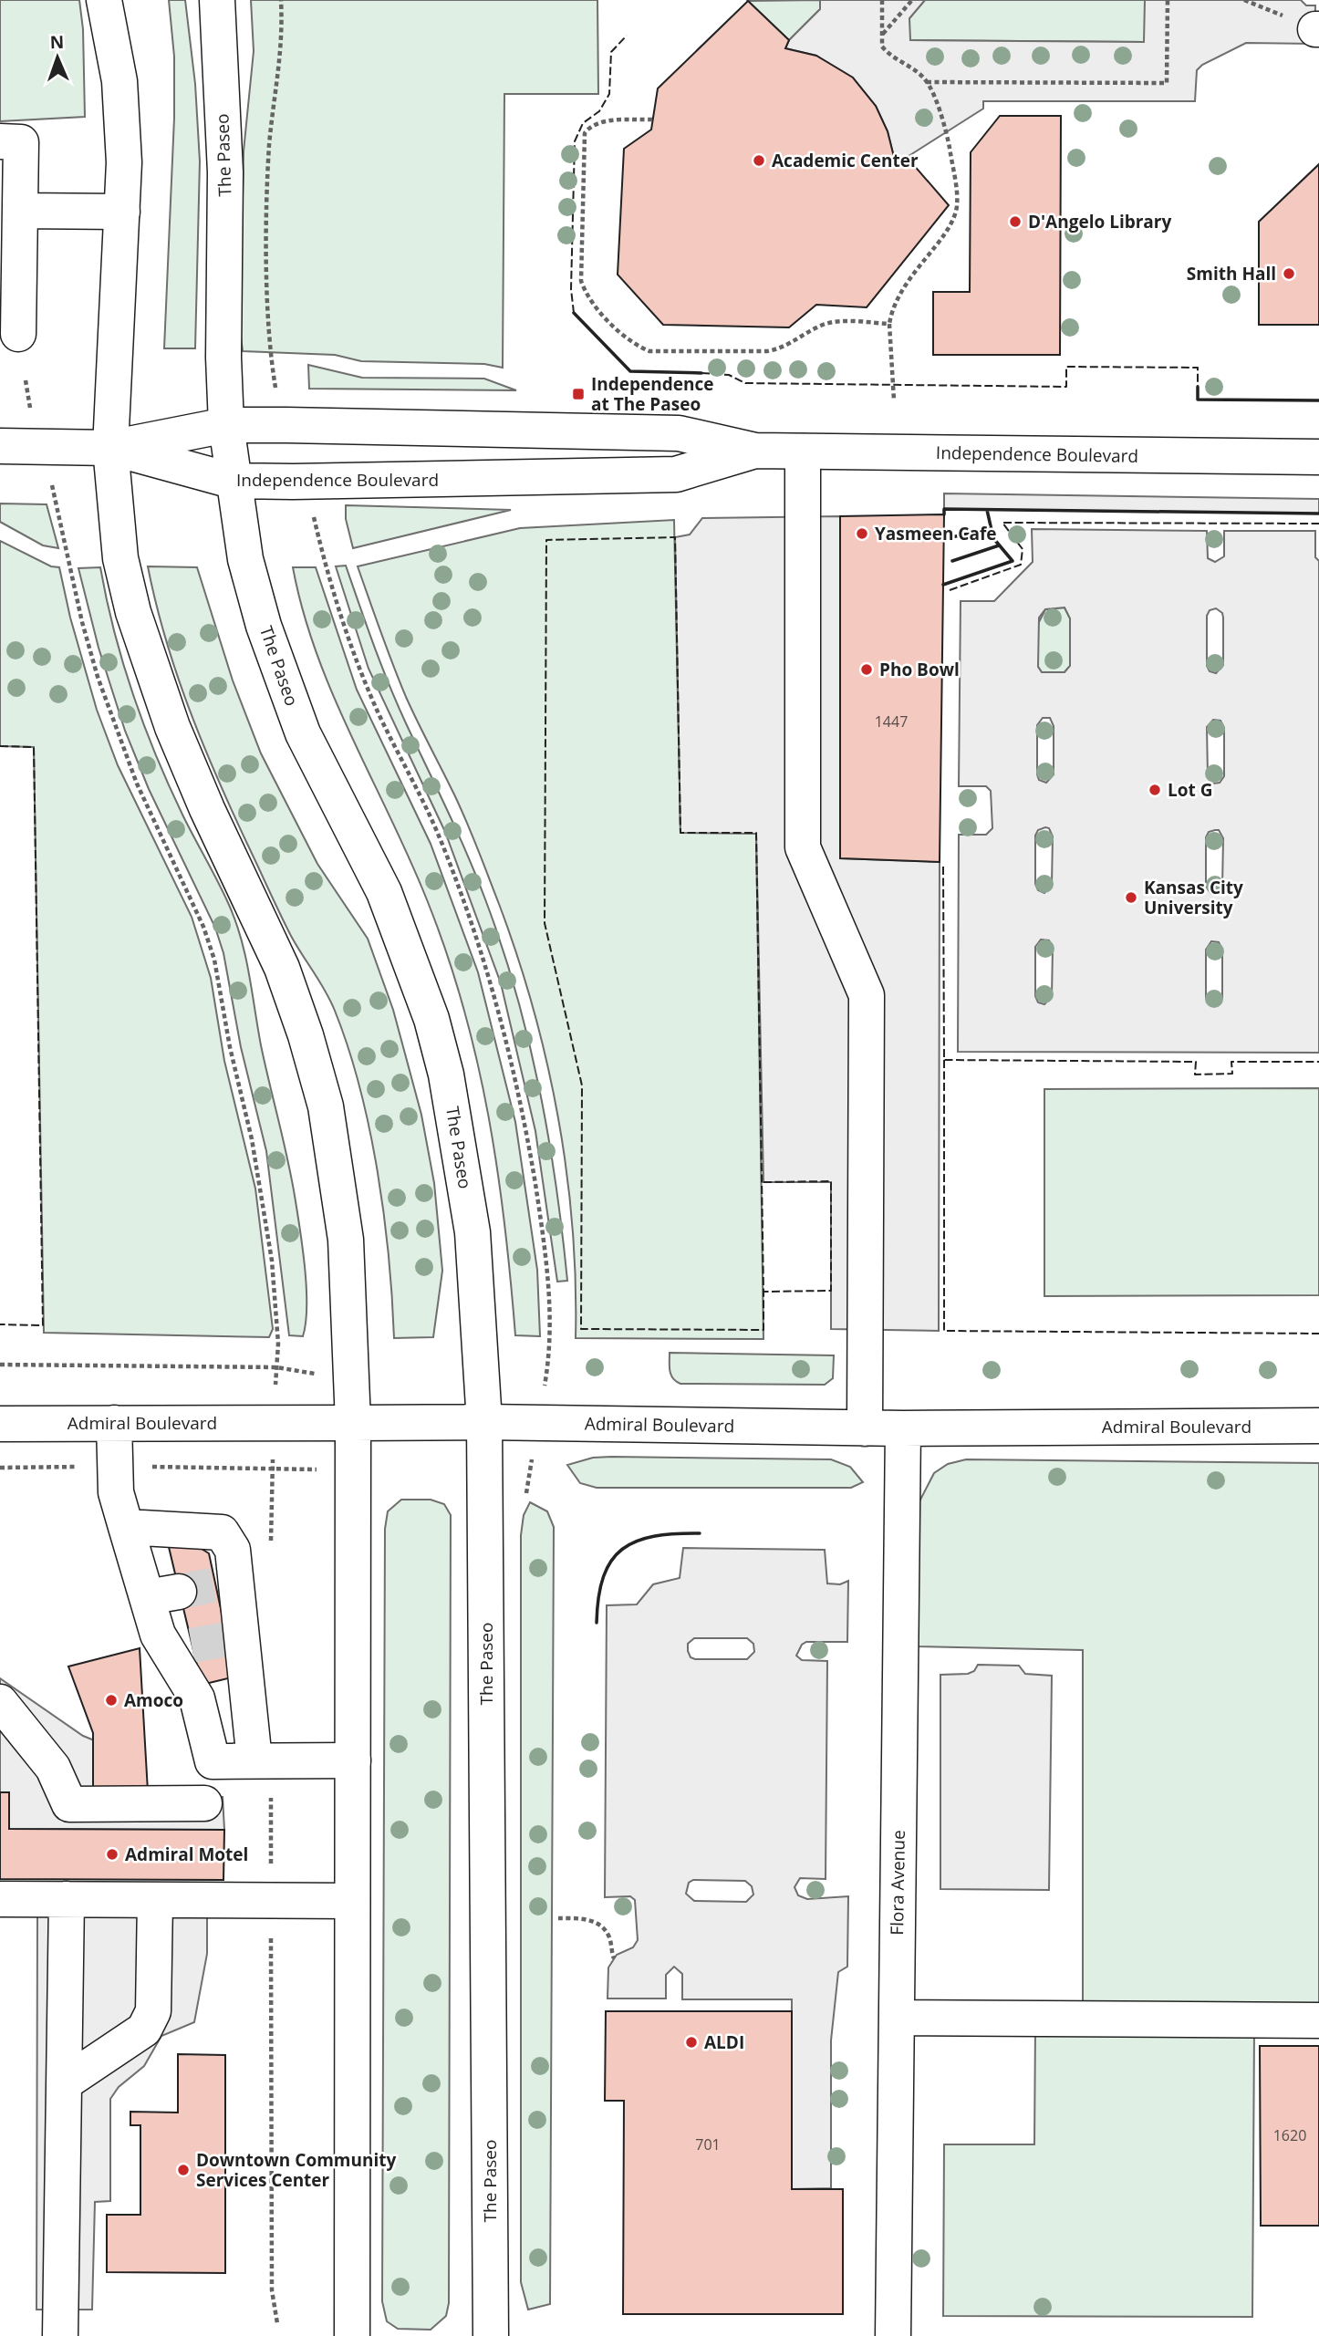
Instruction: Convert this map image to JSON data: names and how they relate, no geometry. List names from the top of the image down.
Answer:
{
  "streets": {
    "main road": [
      "The Paseo",
      "Independence Boulevard",
      "Admiral Boulevard",
      "Flora Avenue"
    ]
  },
  "crossings": [
    ["The Paseo", "Independence Boulevard"],
    ["The Paseo", "Admiral Boulevard"],
    ["Admiral Boulevard", "Flora Avenue"]
  ],
  "places": {
    "other": [
      "Academic Center",
      "D'Angelo Library",
      "Smith Hall",
      "Yasmeen Cafe",
      "Pho Bowl",
      "Lot G",
      "Kansas City University",
      "Amoco",
      "Admiral Motel",
      "ALDI",
      "Downtown Community Services Center"
    ],
    "transit": ["Independence at The Paseo"]
  },
  "house_numbers": ["1447", "1620", "701"],
  "north": "top"
}
